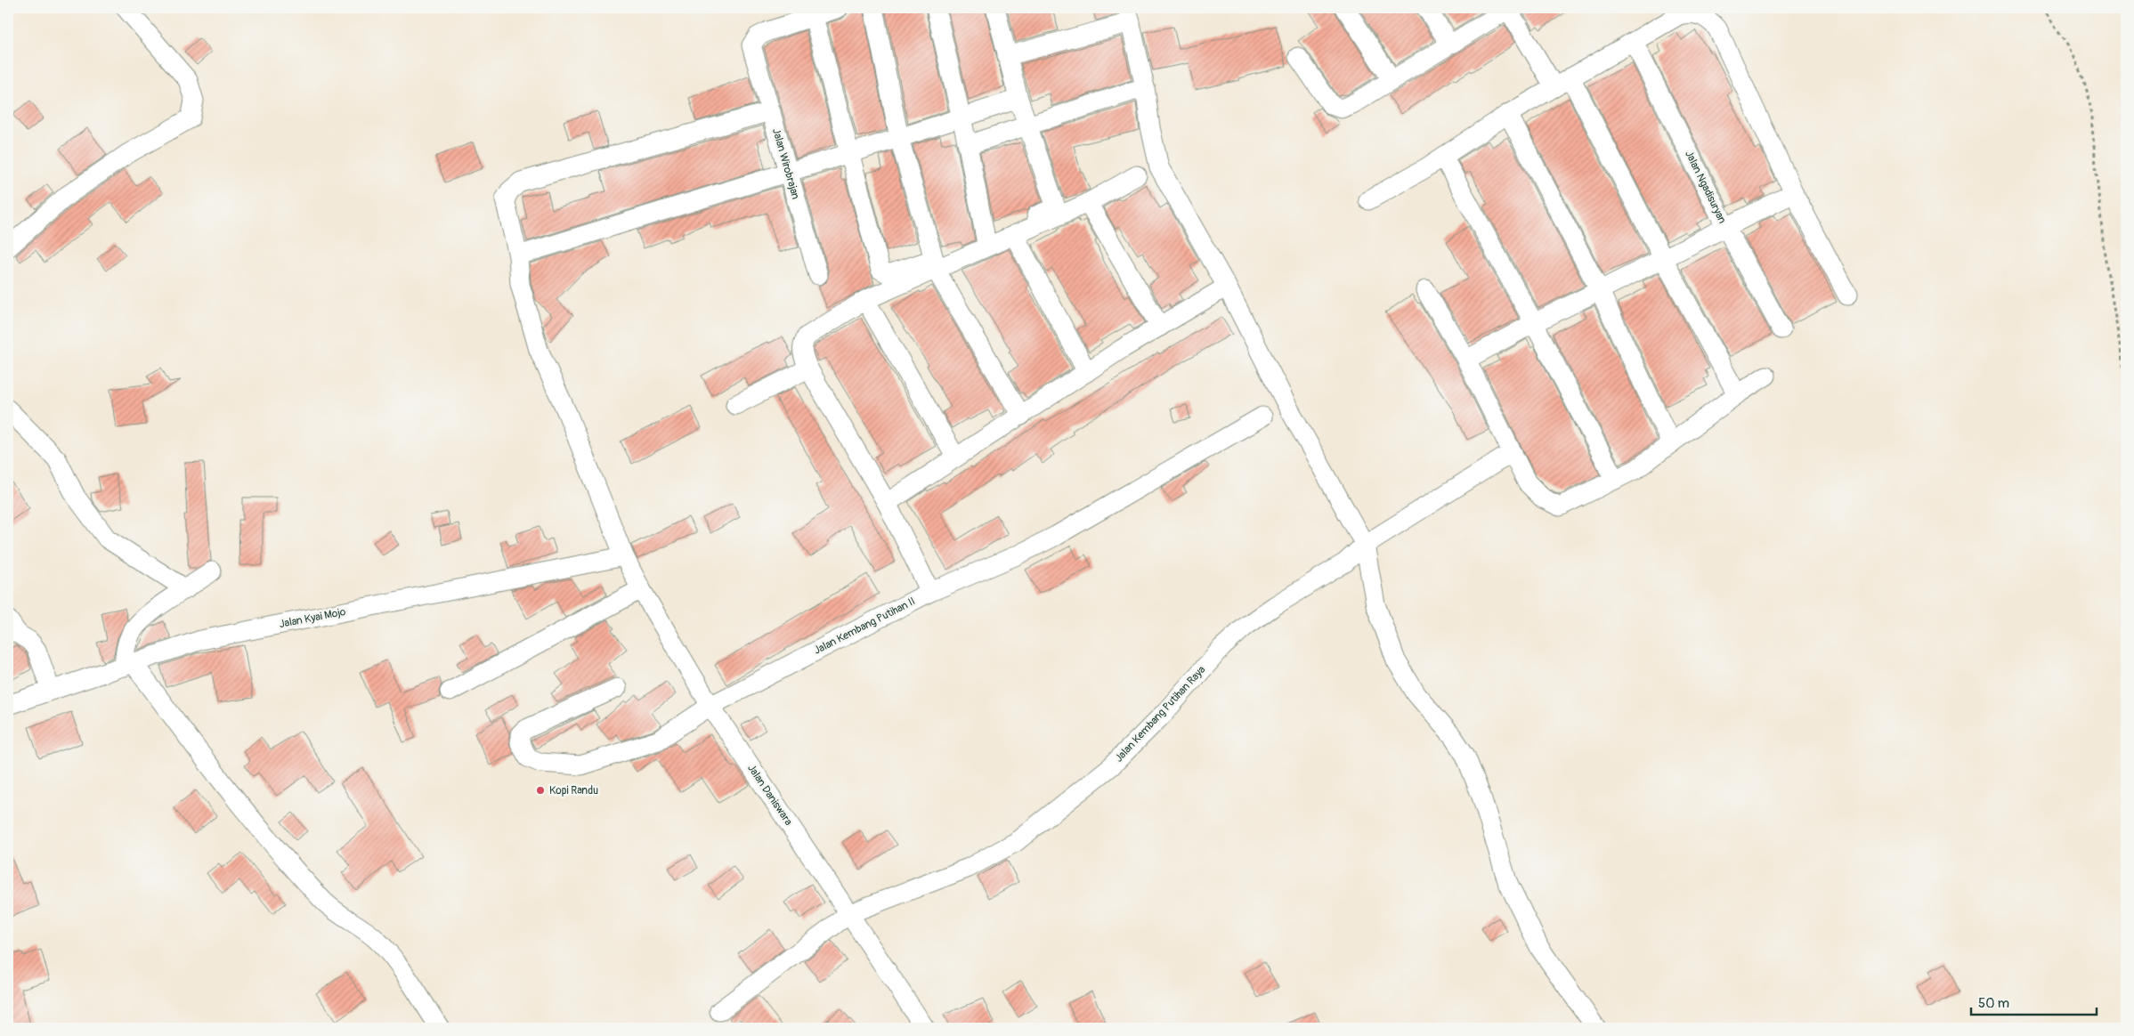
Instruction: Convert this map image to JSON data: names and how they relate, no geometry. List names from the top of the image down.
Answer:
{
  "streets": {
    "street": [
      "Jalan Wirobrajan",
      "Jalan Ngadisuryan",
      "Jalan Kyai Mojo",
      "Jalan Kembang Putihan II",
      "Jalan Kembang Putihan Raya",
      "Jalan Daniswara"
    ]
  },
  "crossings": [
    ["Jalan Wirobrajan", "Jalan Daniswara"],
    ["Jalan Kyai Mojo", "Jalan Daniswara"],
    ["Jalan Kembang Putihan II", "Jalan Daniswara"],
    ["Jalan Kembang Putihan Raya", "Jalan Daniswara"]
  ],
  "places": ["Kopi Randu"],
  "scale_bar": "50 m"
}
